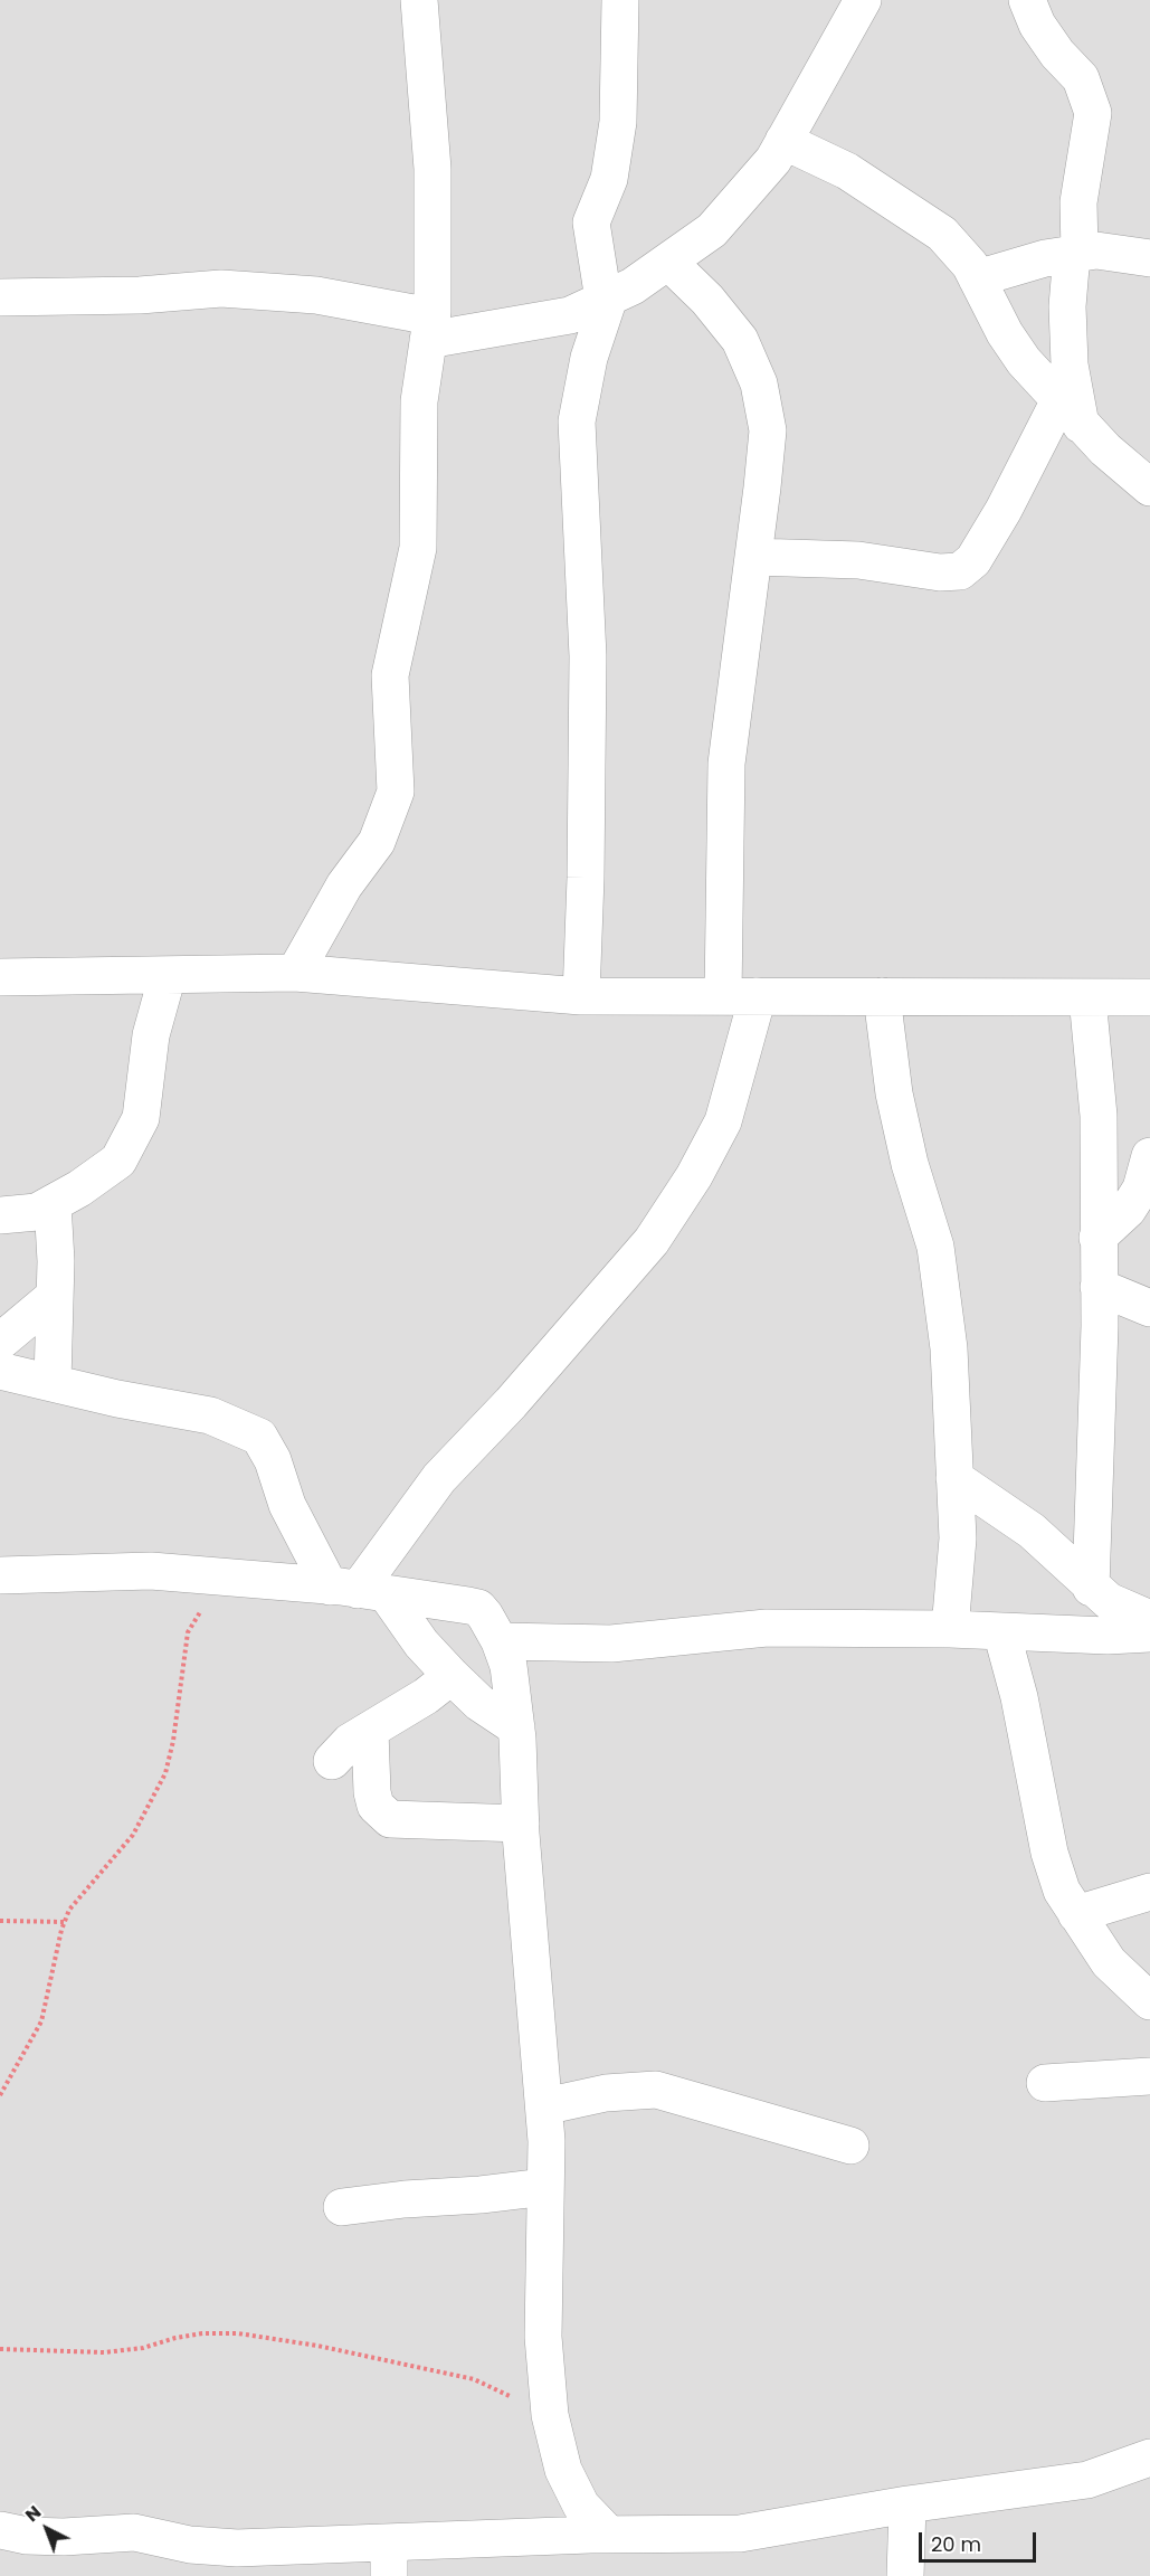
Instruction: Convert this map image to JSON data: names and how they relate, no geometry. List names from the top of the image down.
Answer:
{
  "scale_bar": "20 m",
  "north": "top left"
}
